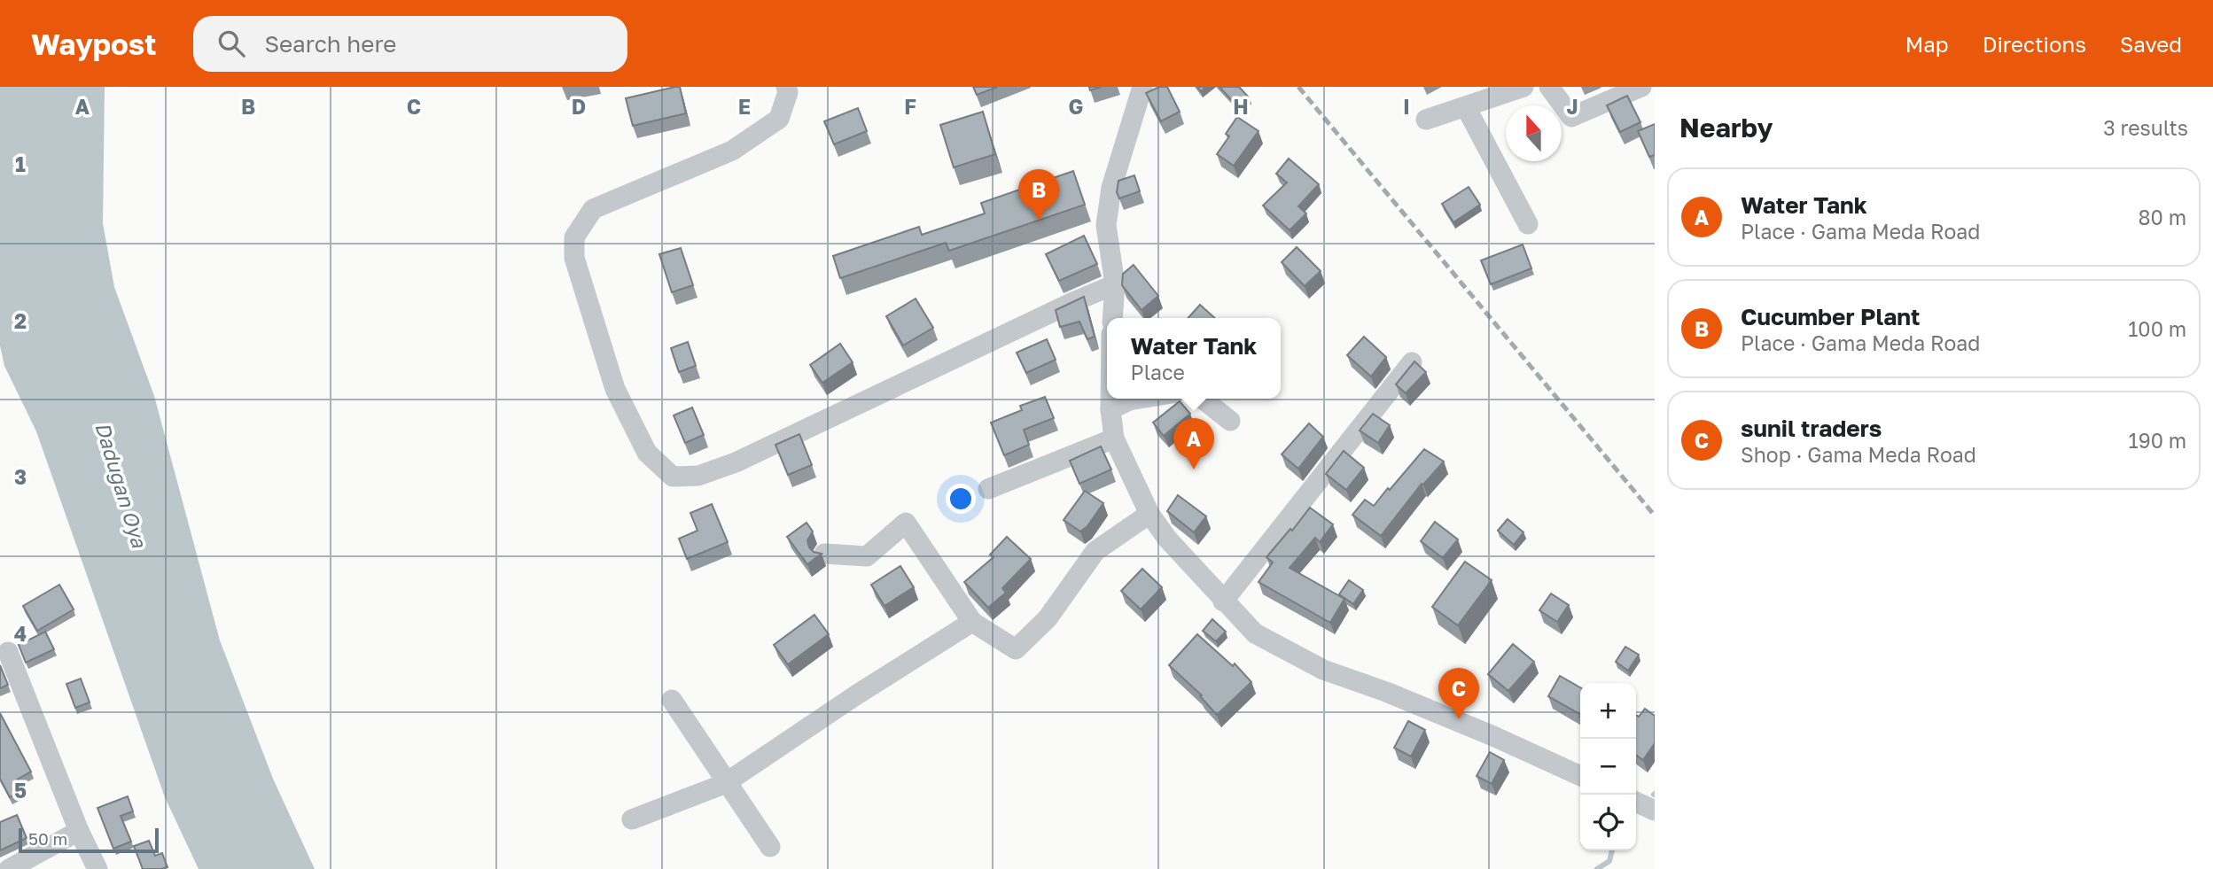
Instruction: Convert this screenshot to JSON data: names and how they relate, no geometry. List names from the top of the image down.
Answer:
{
  "water": ["Dadugan Oya"],
  "scale_bar": "50 m",
  "north": "top",
  "page": {
    "header": "Waypost",
    "search": "Search here",
    "nav": ["Map", "Directions", "Saved"],
    "heading": ["Nearby", "3 results"],
    "list": [
      {
        "mark": "A",
        "name": "Water Tank",
        "note": "Place · Gama Meda Road",
        "value": "80 m"
      },
      {
        "mark": "B",
        "name": "Cucumber Plant",
        "note": "Place · Gama Meda Road",
        "value": "100 m"
      },
      {
        "mark": "C",
        "name": "sunil traders",
        "note": "Shop · Gama Meda Road",
        "value": "190 m"
      }
    ],
    "pins": ["B", "A", "C"],
    "popup": ["Water Tank", "Place"],
    "map_buttons": ["+", "−"],
    "scale": "50 m"
  },
  "grid": {
    "columns": [
      "A",
      "B",
      "C",
      "D",
      "E",
      "F",
      "G",
      "H",
      "I",
      "J"
    ],
    "rows": [
      "1",
      "2",
      "3",
      "4",
      "5"
    ]
  }
}
